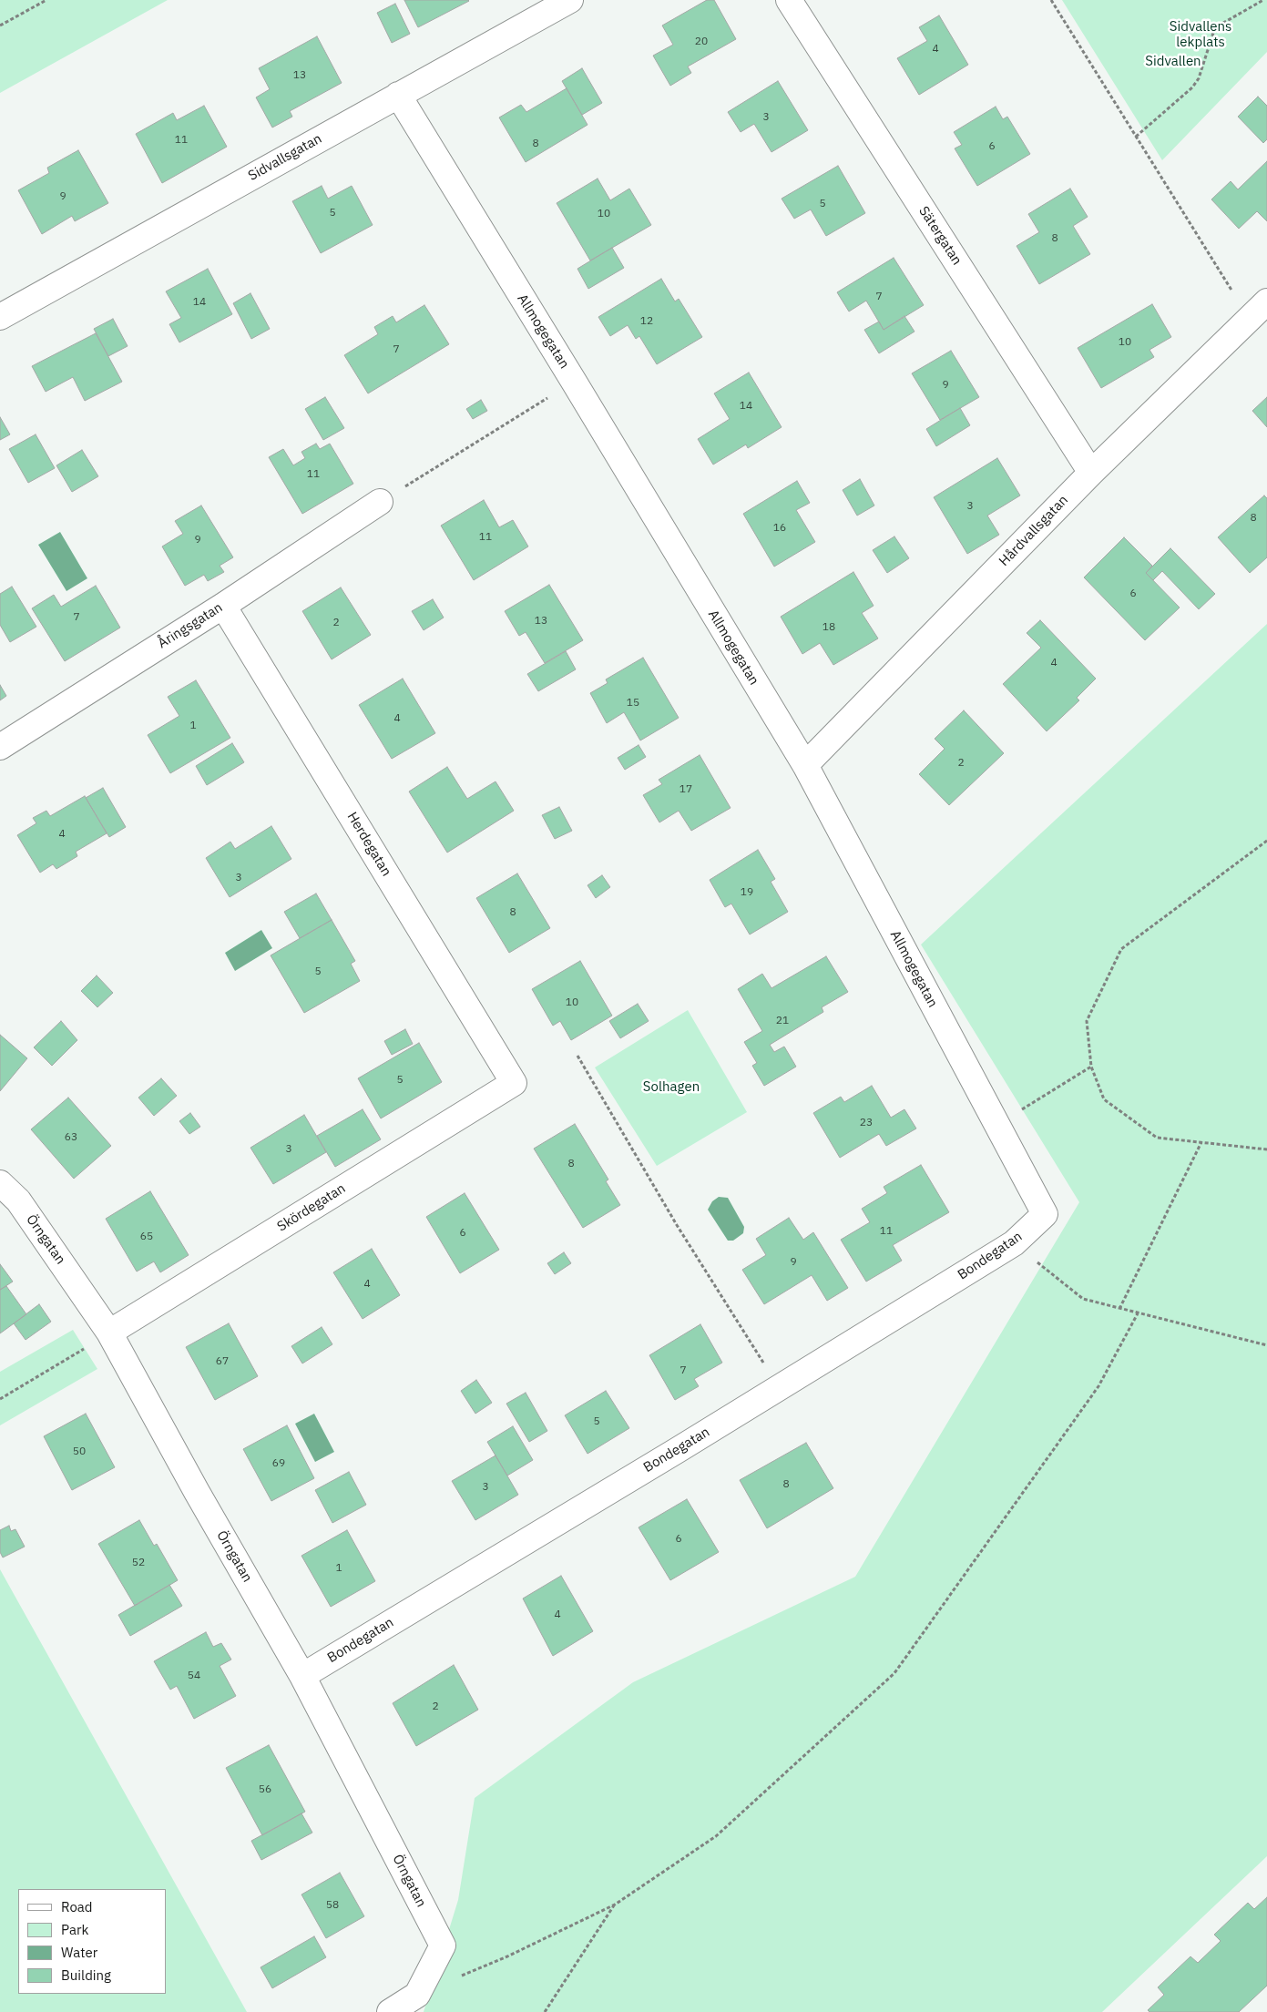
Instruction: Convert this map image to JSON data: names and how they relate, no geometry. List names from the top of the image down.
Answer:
{
  "streets": {
    "street": [
      "Sidvallsgatan",
      "Sätergatan",
      "Allmogegatan",
      "Hårdvallsgatan",
      "Åringsgatan",
      "Herdegatan",
      "Skördegatan",
      "Örngatan",
      "Bondegatan"
    ]
  },
  "crossings": [
    ["Sidvallsgatan", "Allmogegatan"],
    ["Sätergatan", "Hårdvallsgatan"],
    ["Allmogegatan", "Hårdvallsgatan"],
    ["Allmogegatan", "Bondegatan"],
    ["Åringsgatan", "Herdegatan"],
    ["Herdegatan", "Skördegatan"],
    ["Skördegatan", "Örngatan"],
    ["Örngatan", "Bondegatan"]
  ],
  "parks": ["Sidvallens lekplats", "Sidvallen", "Solhagen"],
  "house_numbers": [
    "20",
    "4",
    "13",
    "3",
    "11",
    "8",
    "6",
    "9",
    "5",
    "5",
    "10",
    "8",
    "7",
    "14",
    "12",
    "10",
    "7",
    "9",
    "14",
    "11",
    "3",
    "8",
    "16",
    "11",
    "9",
    "6",
    "7",
    "13",
    "2",
    "18",
    "4",
    "15",
    "4",
    "1",
    "2",
    "17",
    "4",
    "3",
    "19",
    "8",
    "5",
    "10",
    "21",
    "5",
    "23",
    "63",
    "3",
    "8",
    "11",
    "6",
    "65",
    "9",
    "4",
    "67",
    "7",
    "5",
    "50",
    "69",
    "8",
    "3",
    "6",
    "52",
    "1",
    "4",
    "54",
    "2",
    "56",
    "58"
  ],
  "legend": [
    "Road",
    "Park",
    "Water",
    "Building"
  ]
}
